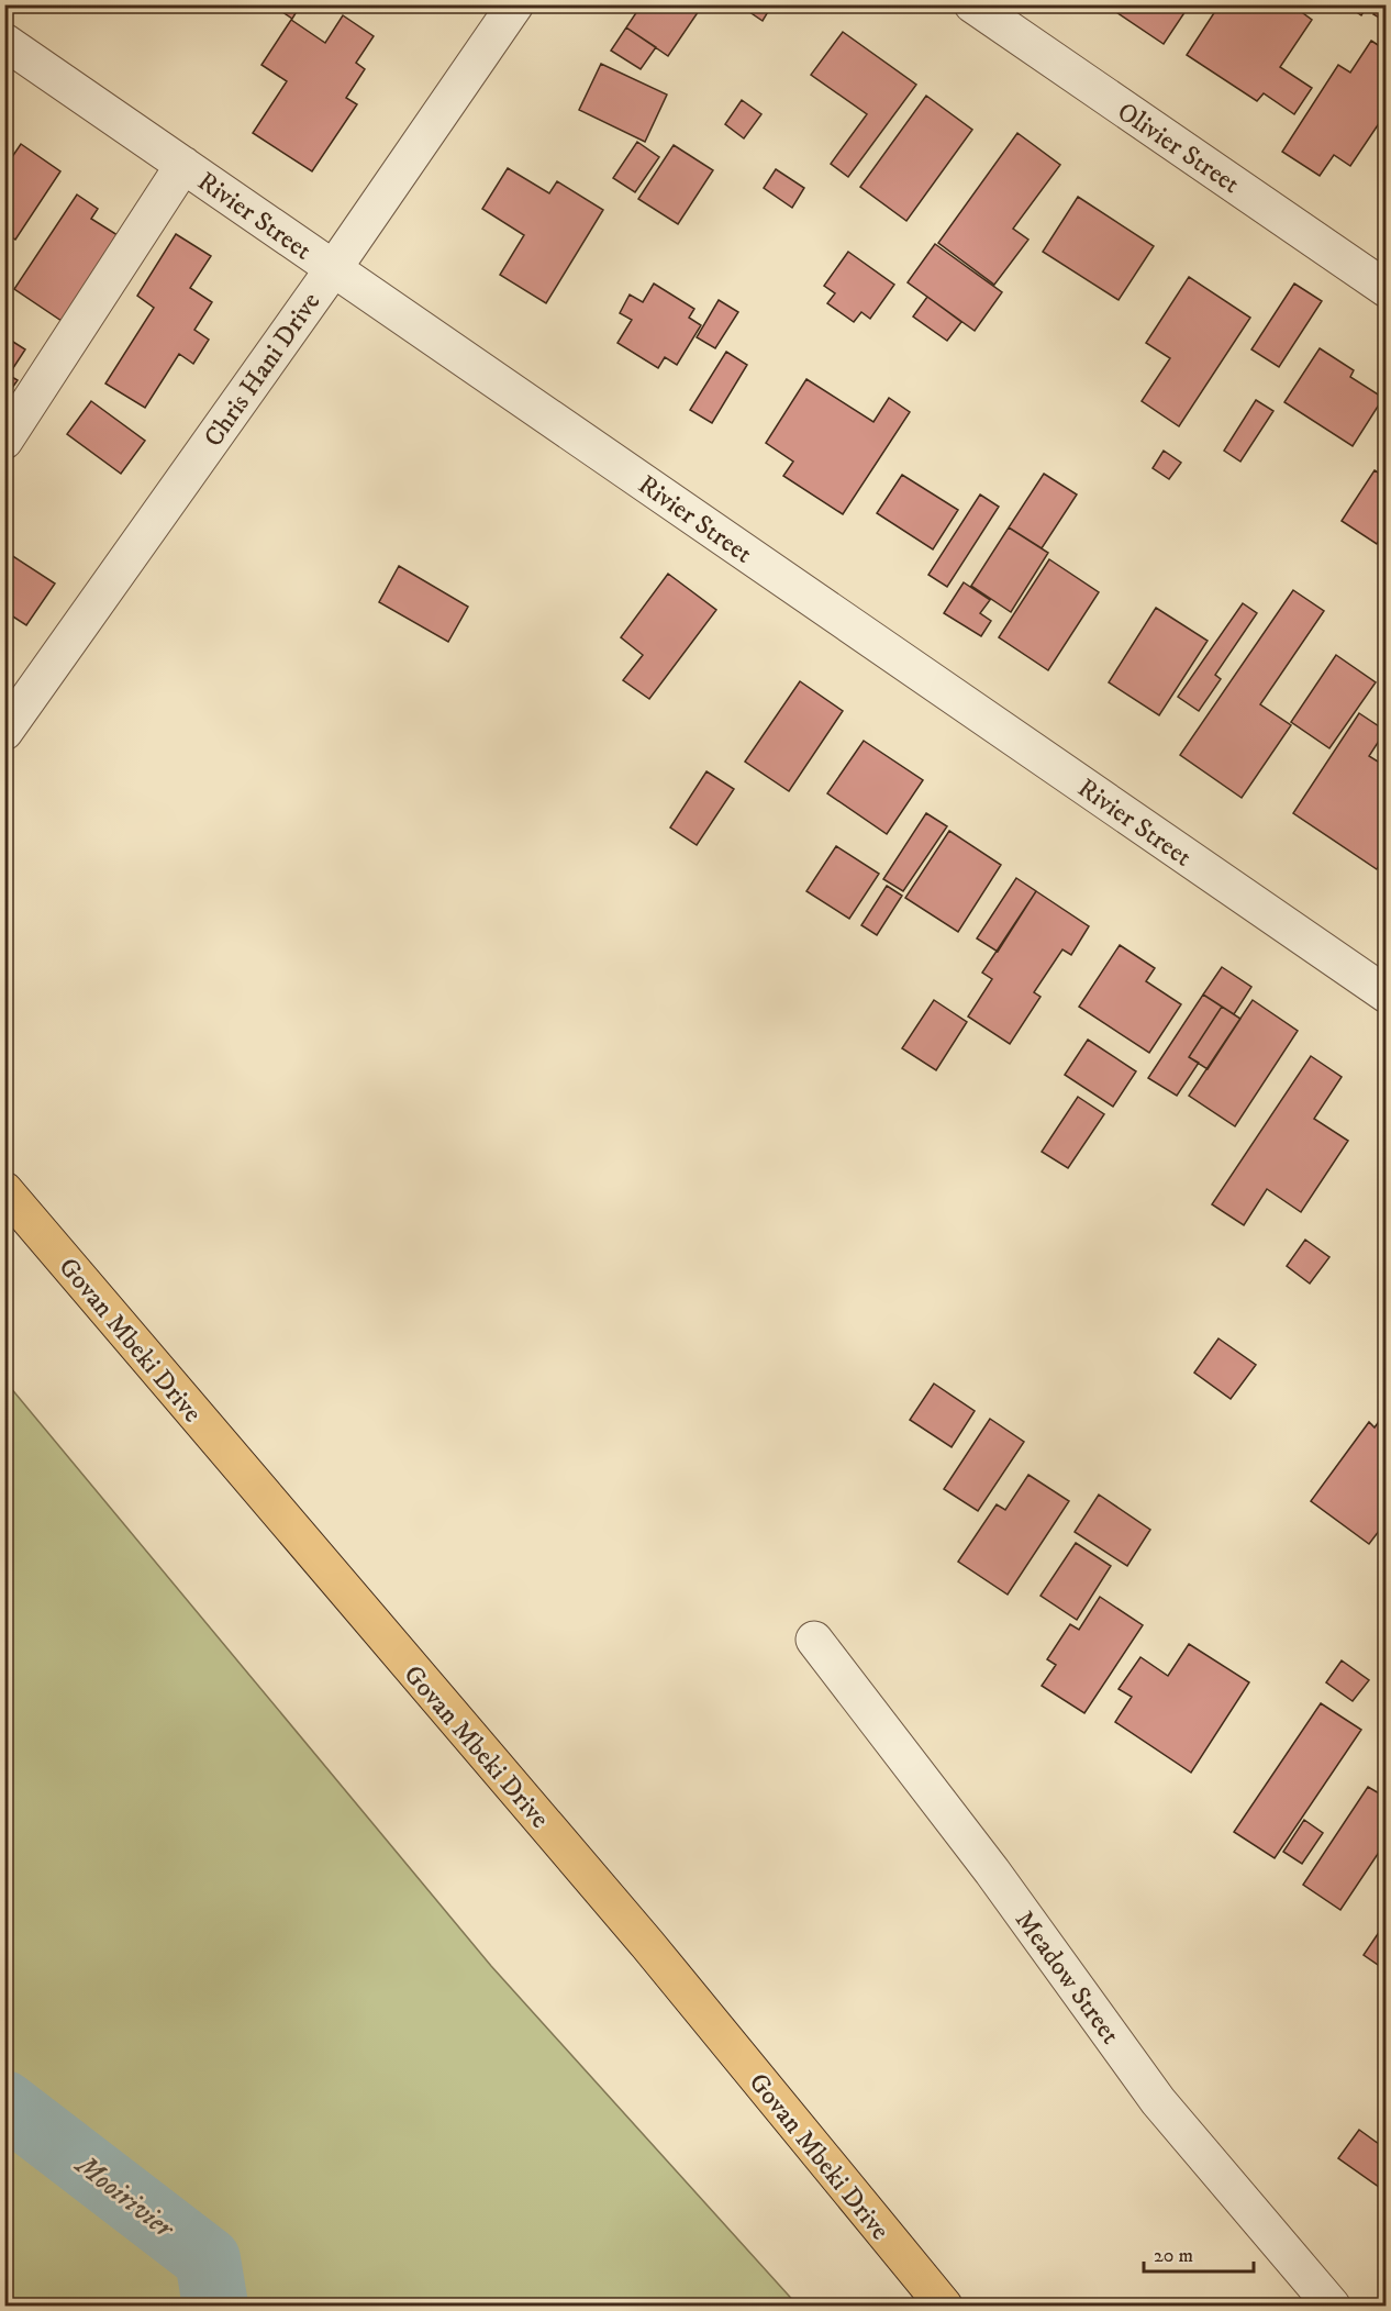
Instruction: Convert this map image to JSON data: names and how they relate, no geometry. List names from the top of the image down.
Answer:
{
  "streets": {
    "main road": ["Govan Mbeki Drive"],
    "street": [
      "Olivier Street",
      "Rivier Street",
      "Chris Hani Drive",
      "Meadow Street"
    ]
  },
  "crossings": [
    ["Rivier Street", "Chris Hani Drive"]
  ],
  "water": ["Mooirivier"],
  "scale_bar": "20 m"
}
